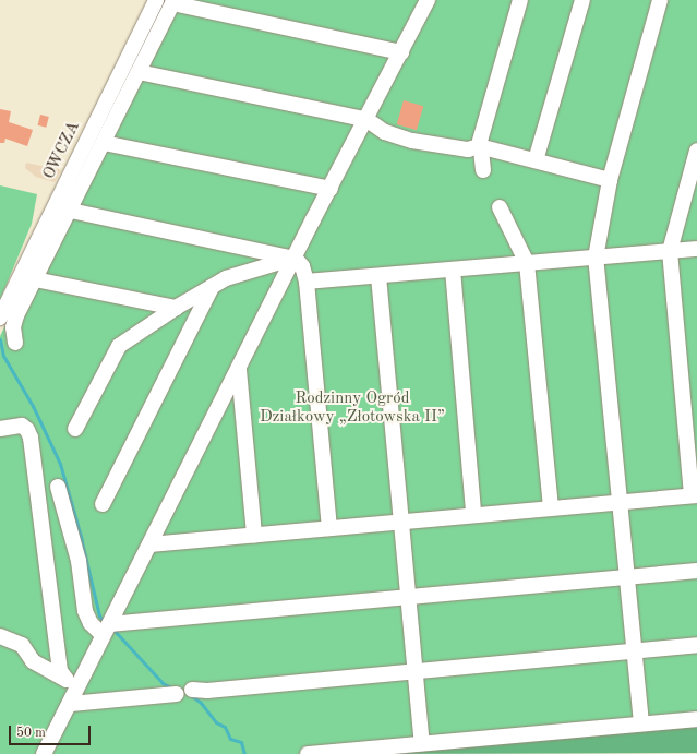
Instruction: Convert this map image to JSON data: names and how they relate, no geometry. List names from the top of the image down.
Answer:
{
  "streets": {
    "street": ["OWCZA"]
  },
  "parks": ["Rodzinny Ogród Działkowy „Złotowska II”"],
  "scale_bar": "50 m"
}
